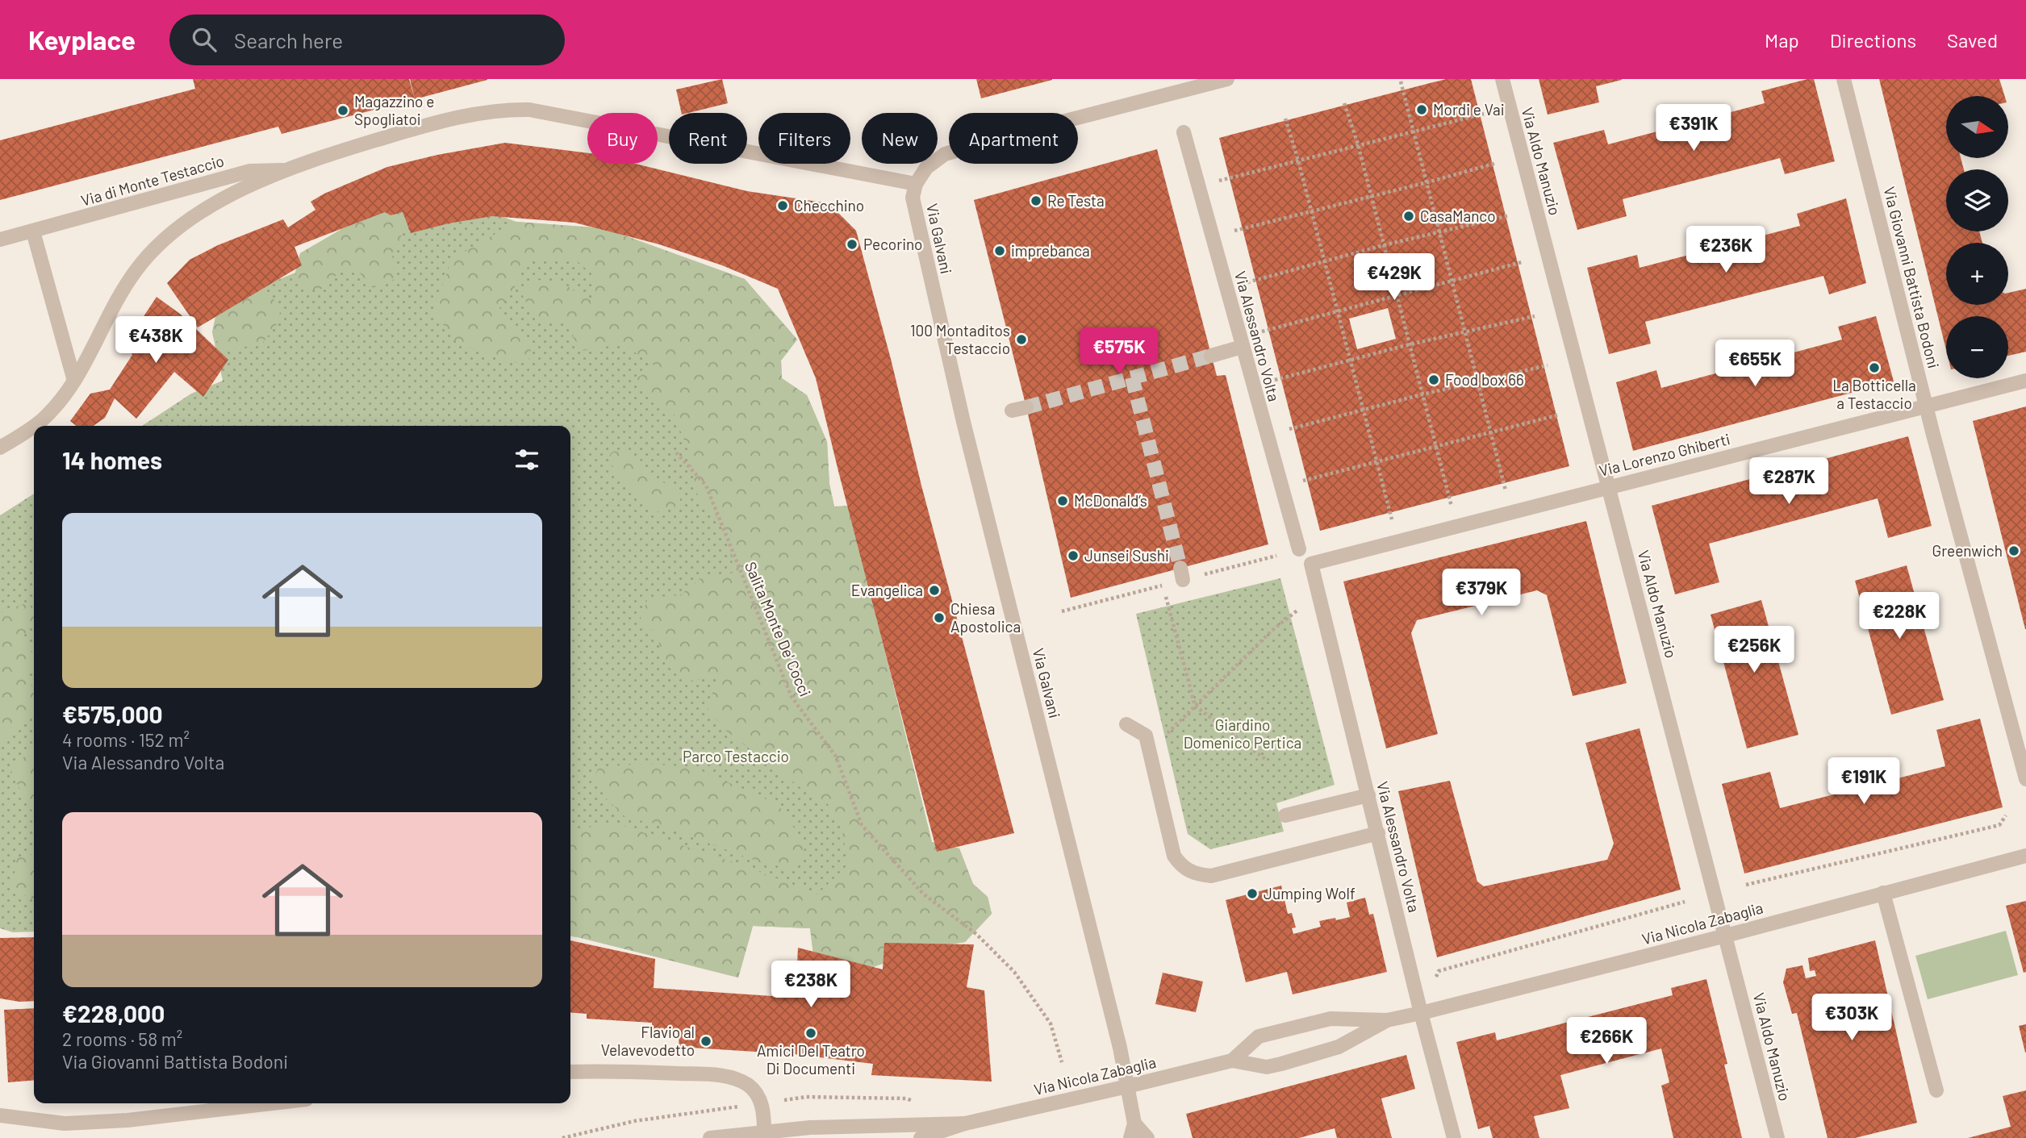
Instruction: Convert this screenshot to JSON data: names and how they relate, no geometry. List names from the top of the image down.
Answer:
{
  "streets": {
    "street": [
      "Via Aldo Manuzio",
      "Via di Monte Testaccio",
      "Via Galvani",
      "Via Giovanni Battista Bodoni",
      "Via Alessandro Volta",
      "Via Lorenzo Ghiberti",
      "Via Nicola Zabaglia"
    ],
    "path": ["Salita Monte De' Cocci"]
  },
  "crossings": [
    ["Via Aldo Manuzio", "Via Lorenzo Ghiberti"],
    ["Via Aldo Manuzio", "Via Nicola Zabaglia"],
    ["Via di Monte Testaccio", "Via Galvani"],
    ["Via Galvani", "Via Nicola Zabaglia"],
    ["Via Giovanni Battista Bodoni", "Via Lorenzo Ghiberti"],
    ["Via Alessandro Volta", "Via Lorenzo Ghiberti"],
    ["Via Alessandro Volta", "Via Nicola Zabaglia"]
  ],
  "parks": ["Giardino Domenico Pertica", "Parco Testaccio"],
  "places": [
    "Mordi e Vai",
    "Magazzino e Spogliatoi",
    "Re Testa",
    "Checchino",
    "CasaManco",
    "Pecorino",
    "imprebanca",
    "100 Montaditos Testaccio",
    "La Botticella a Testaccio",
    "Food box 66",
    "McDonald’s",
    "Greenwich",
    "Junsei Sushi",
    "Evangelica",
    "Chiesa Apostolica",
    "Jumping Wolf",
    "Amici Del Teatro Di Documenti",
    "Flavio al Velavevodetto"
  ],
  "north": "right",
  "page": {
    "header": "Keyplace",
    "search": "Search here",
    "nav": ["Map", "Directions", "Saved"],
    "map_buttons": ["+", "−"],
    "price": [
      "€391K",
      "€236K",
      "€429K",
      "€438K",
      "€575K",
      "€655K",
      "€287K",
      "€379K",
      "€228K",
      "€256K",
      "€191K",
      "€238K",
      "€303K",
      "€266K"
    ],
    "chip": [
      "Buy",
      "Rent",
      "Filters",
      "New",
      "Apartment"
    ],
    "heading": "14 homes",
    "list": [
      {
        "name": "€575,000",
        "note": "4 rooms · 152 m² · Via Alessandro Volta"
      },
      {
        "name": "€228,000",
        "note": "2 rooms · 58 m² · Via Giovanni Battista Bodoni"
      }
    ]
  }
}
